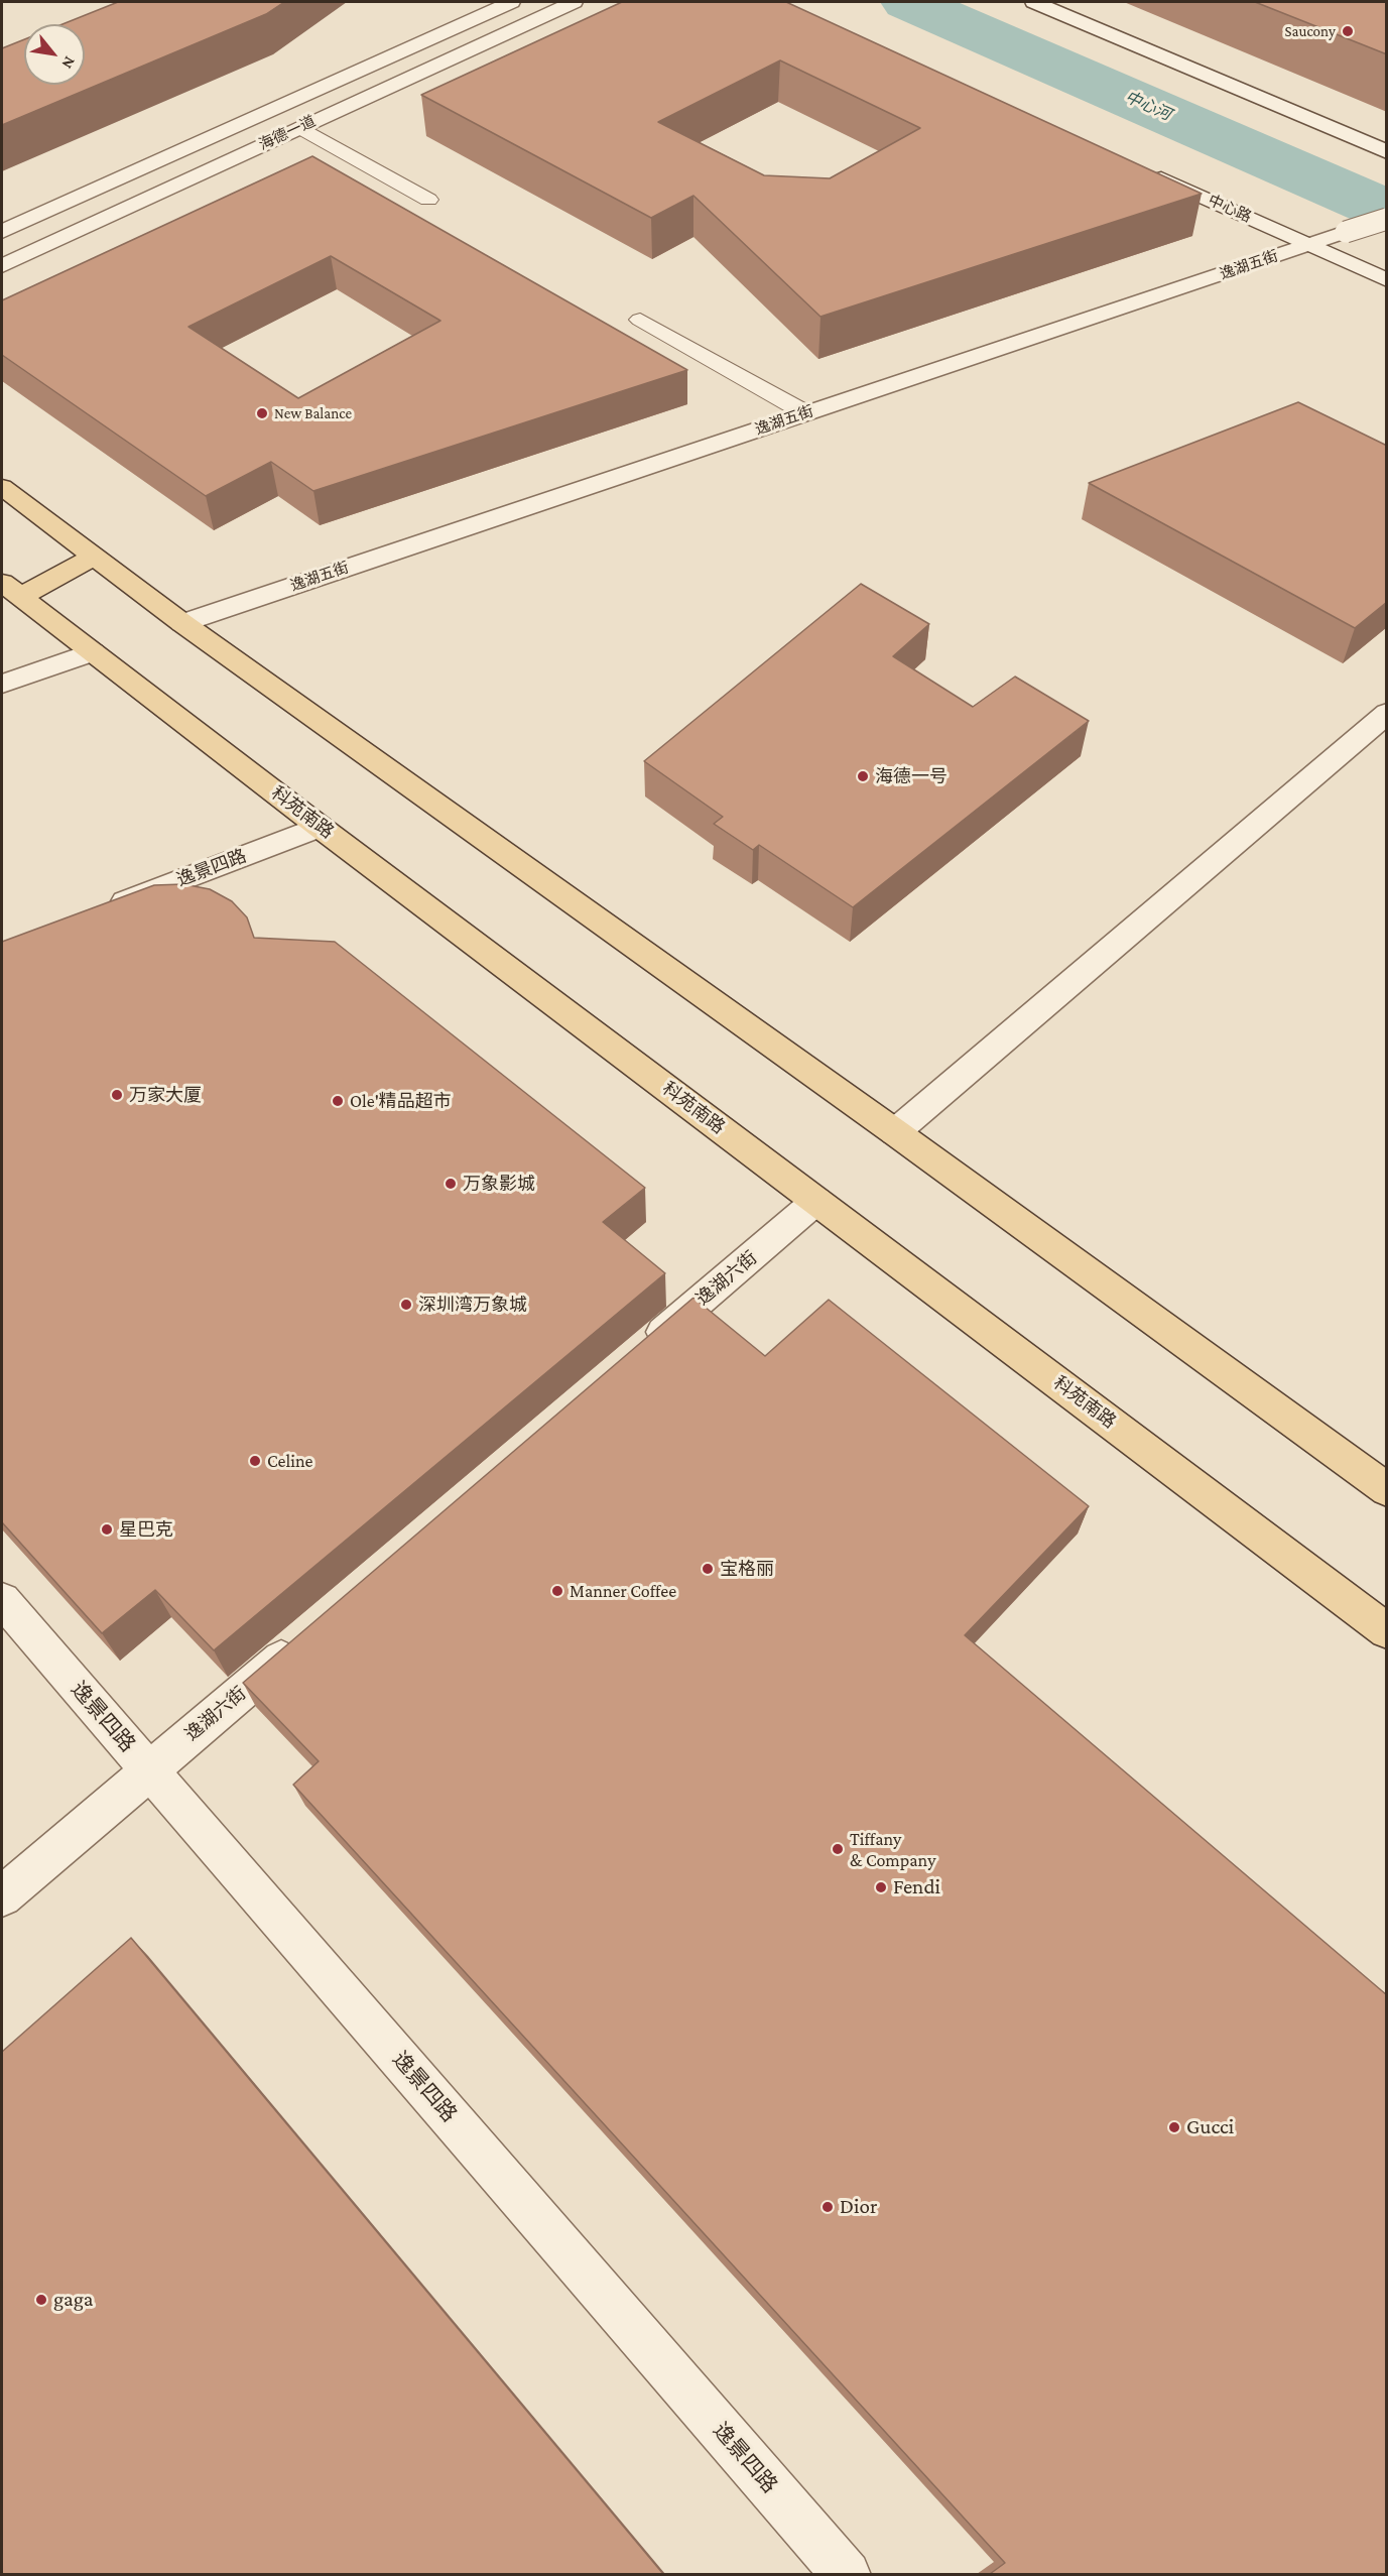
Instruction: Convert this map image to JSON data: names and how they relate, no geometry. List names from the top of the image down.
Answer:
{
  "streets": {
    "main road": ["科苑南路"],
    "street": [
      "海德一道",
      "中心路",
      "逸湖五街",
      "逸景四路",
      "逸湖六街"
    ]
  },
  "crossings": [
    ["中心路", "逸湖五街"],
    ["科苑南路", "逸景四路"],
    ["科苑南路", "逸湖六街"],
    ["逸景四路", "逸湖六街"]
  ],
  "water": ["中心河"],
  "places": [
    "Saucony",
    "New Balance",
    "海德一号",
    "万家大厦",
    "Ole'精品超市",
    "万象影城",
    "深圳湾万象城",
    "Celine",
    "星巴克",
    "宝格丽",
    "Manner Coffee",
    "Tiffany & Company",
    "Fendi",
    "Gucci",
    "Dior",
    "gaga"
  ],
  "north": "bottom right"
}
